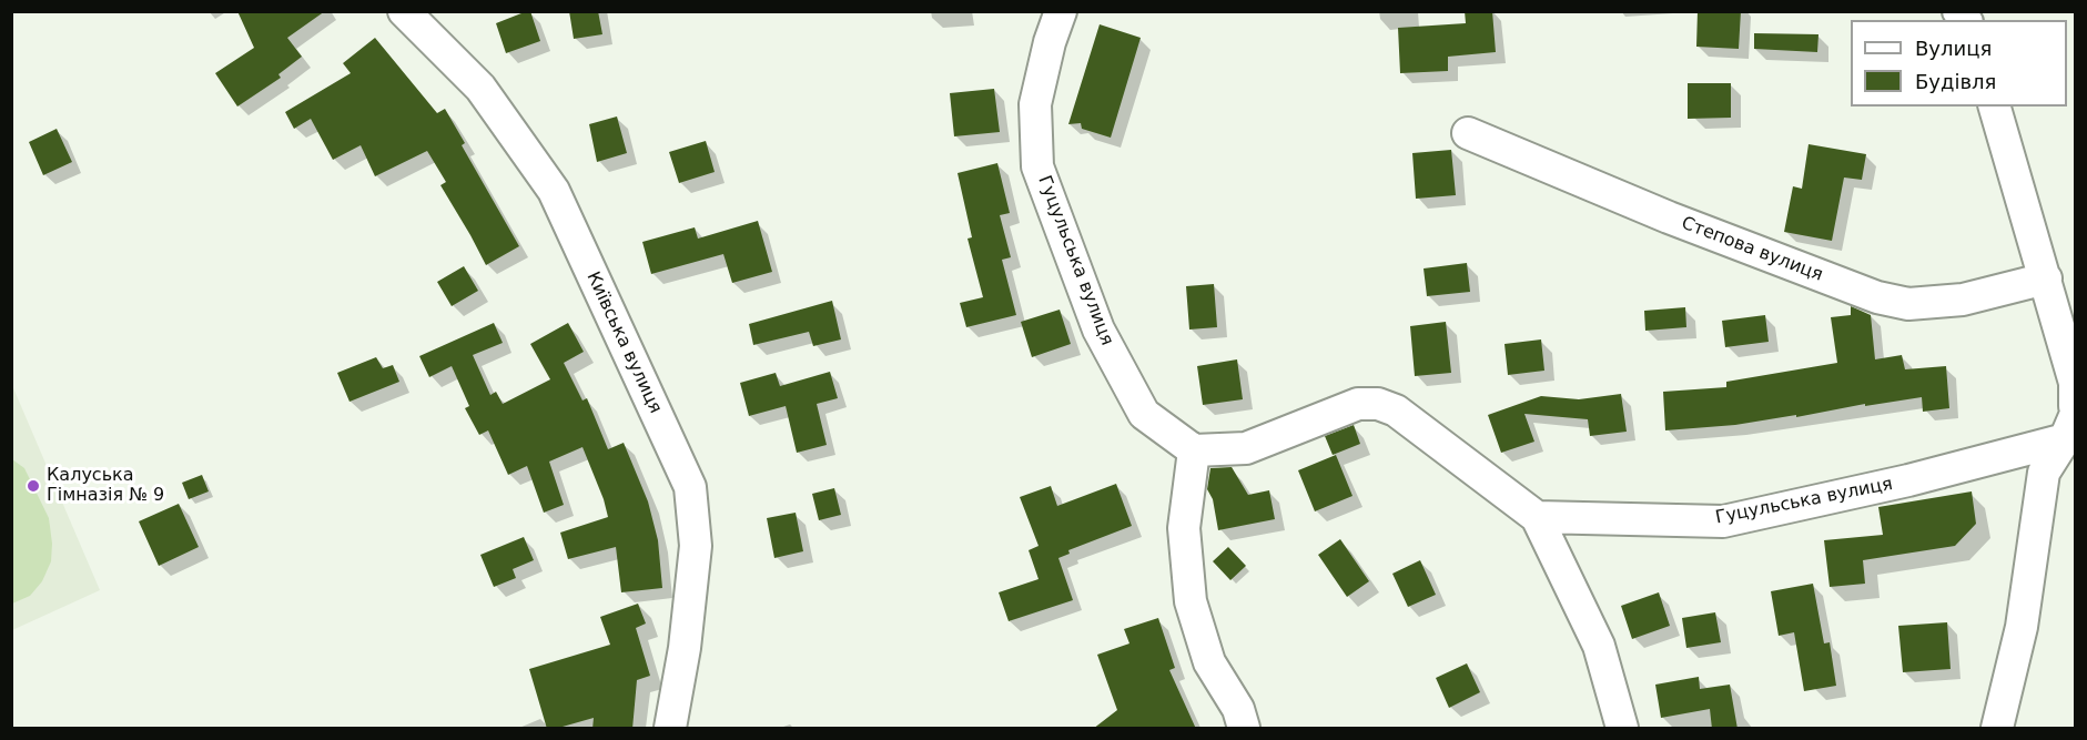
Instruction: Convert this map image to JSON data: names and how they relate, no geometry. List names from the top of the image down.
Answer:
{
  "streets": {
    "street": ["Степова вулиця", "Гуцульська вулиця", "Київська вулиця"]
  },
  "places": ["Калуська Гімназія № 9"],
  "legend": ["Вулиця", "Будівля"]
}
